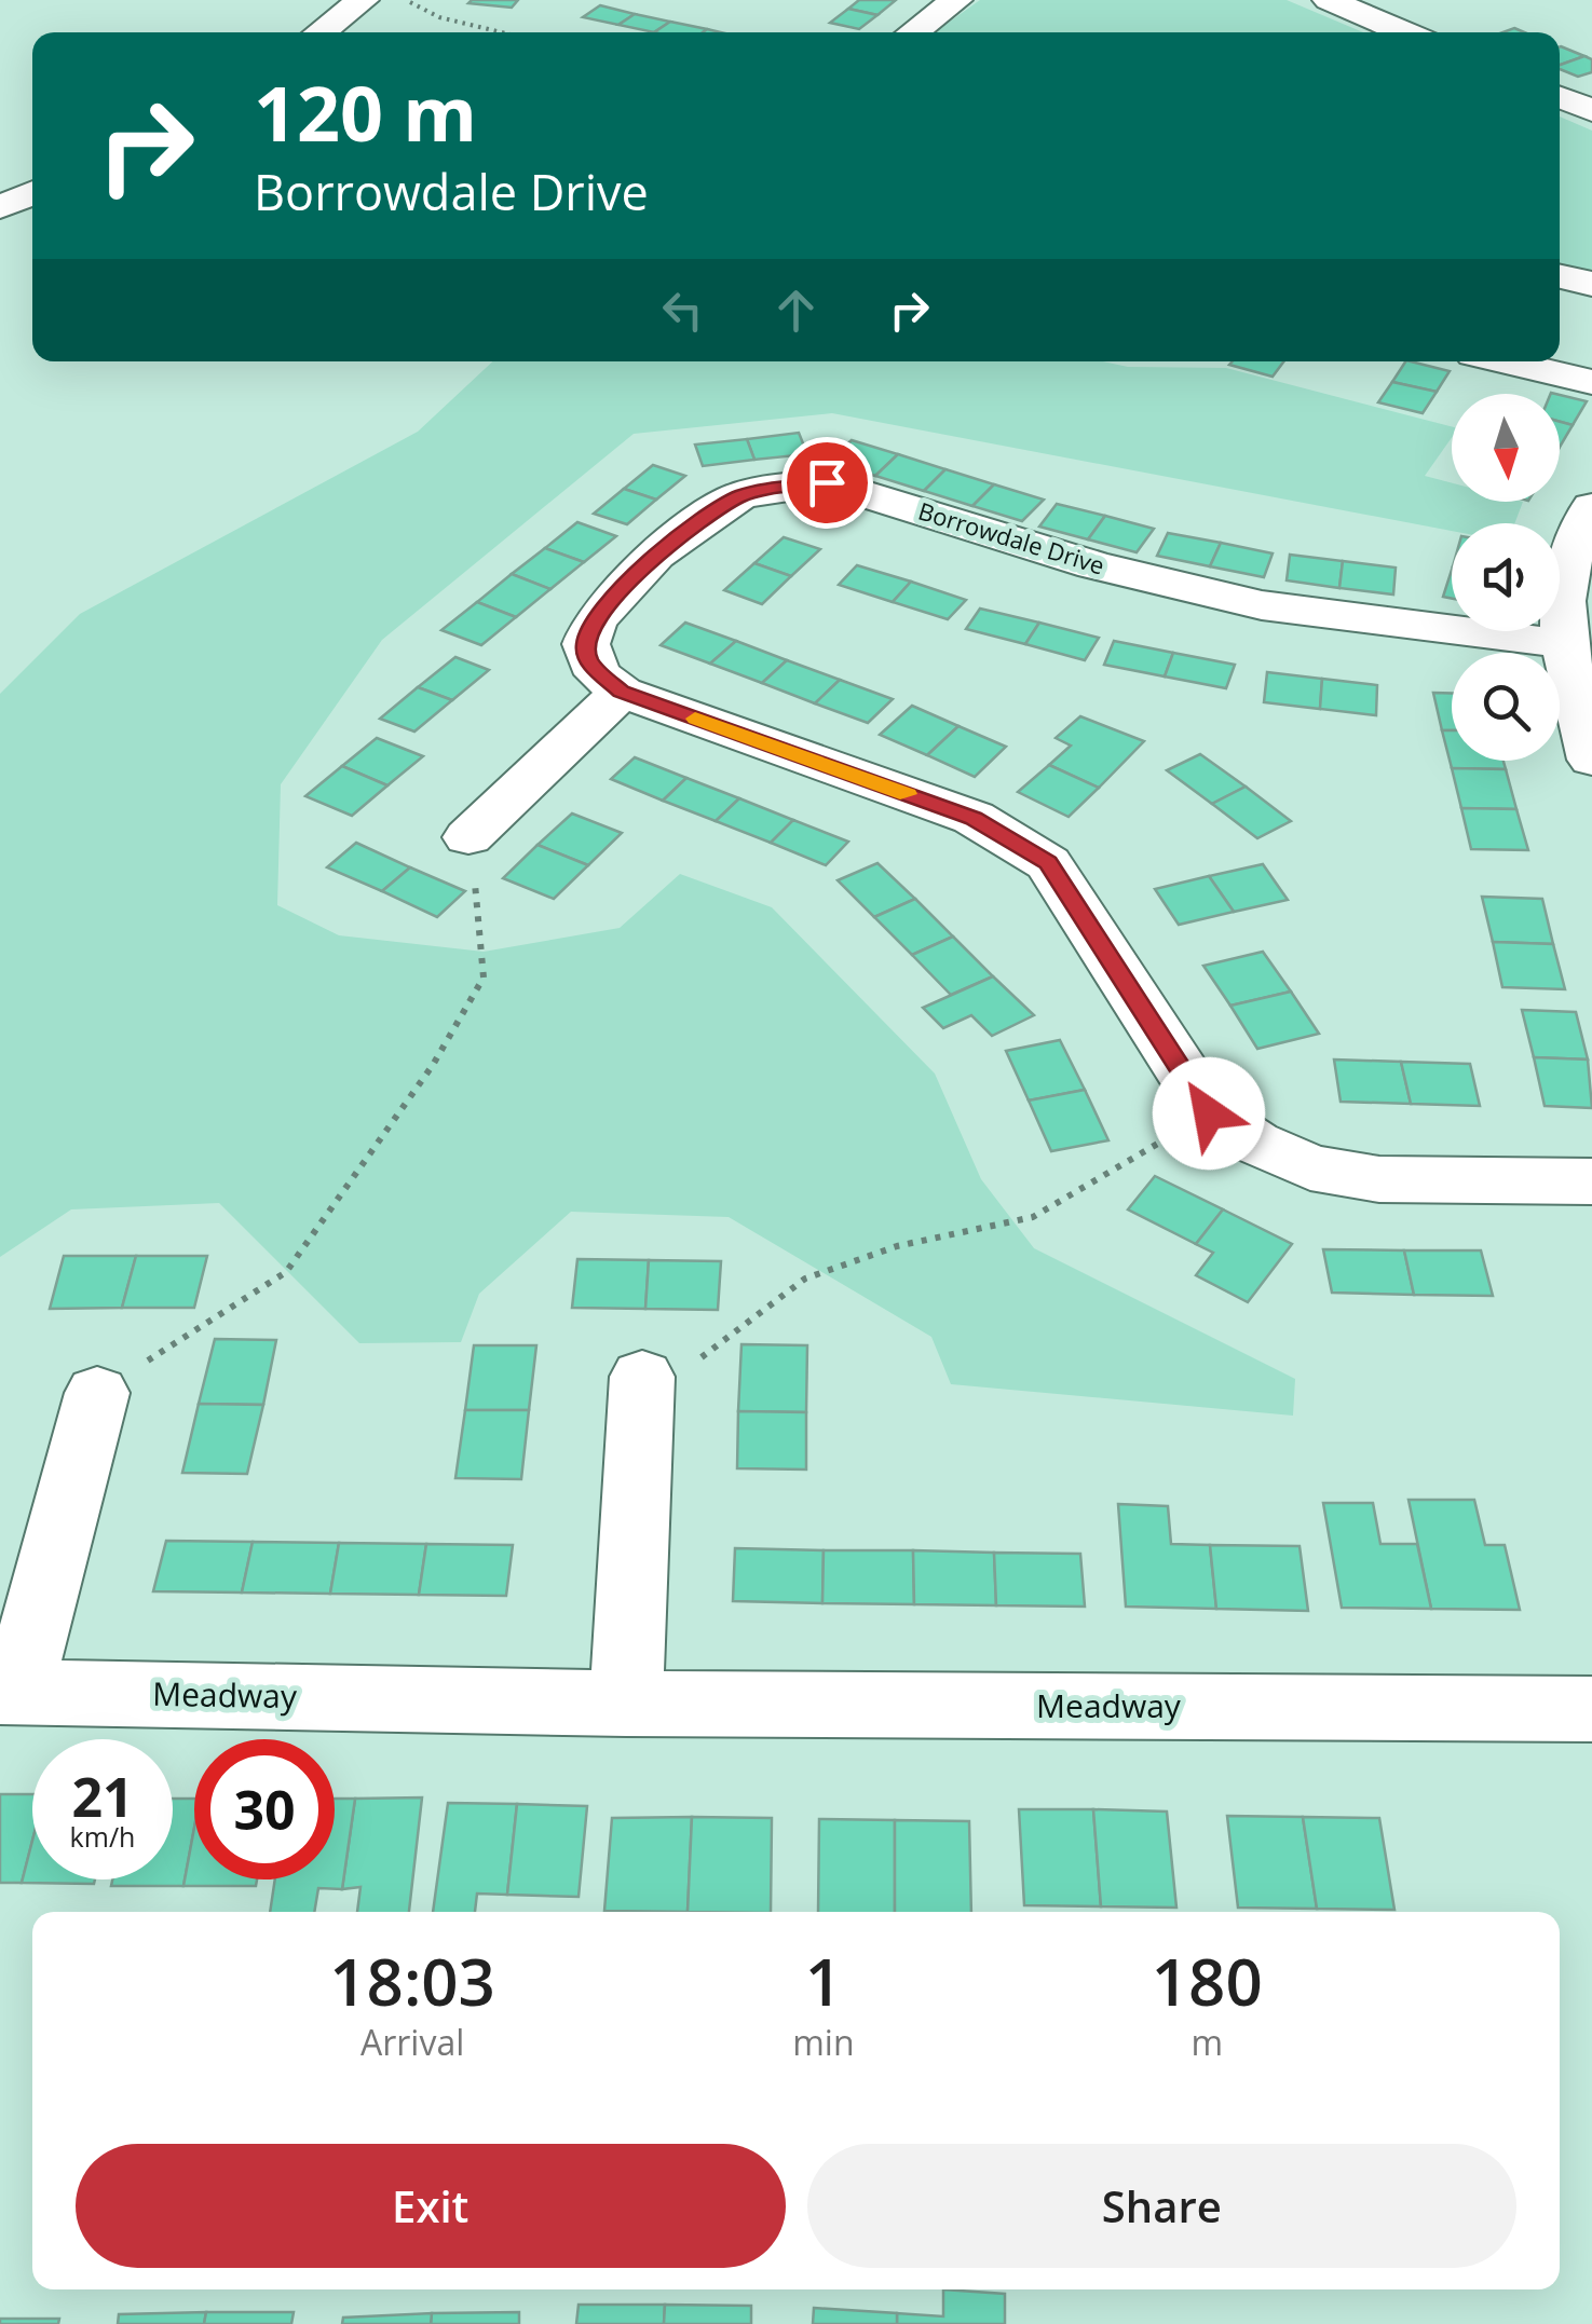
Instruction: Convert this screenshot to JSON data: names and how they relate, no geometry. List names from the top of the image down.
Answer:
{
  "streets": {
    "street": ["Borrowdale Drive", "Meadway"]
  },
  "north": "bottom",
  "page": {
    "turn": ["120 m", "Borrowdale Drive"],
    "speed": "21 km/h",
    "limit": "30",
    "eta": [
      "18:03",
      "Arrival",
      "1",
      "min",
      "180",
      "m"
    ],
    "buttons": ["Exit", "Share"]
  }
}
